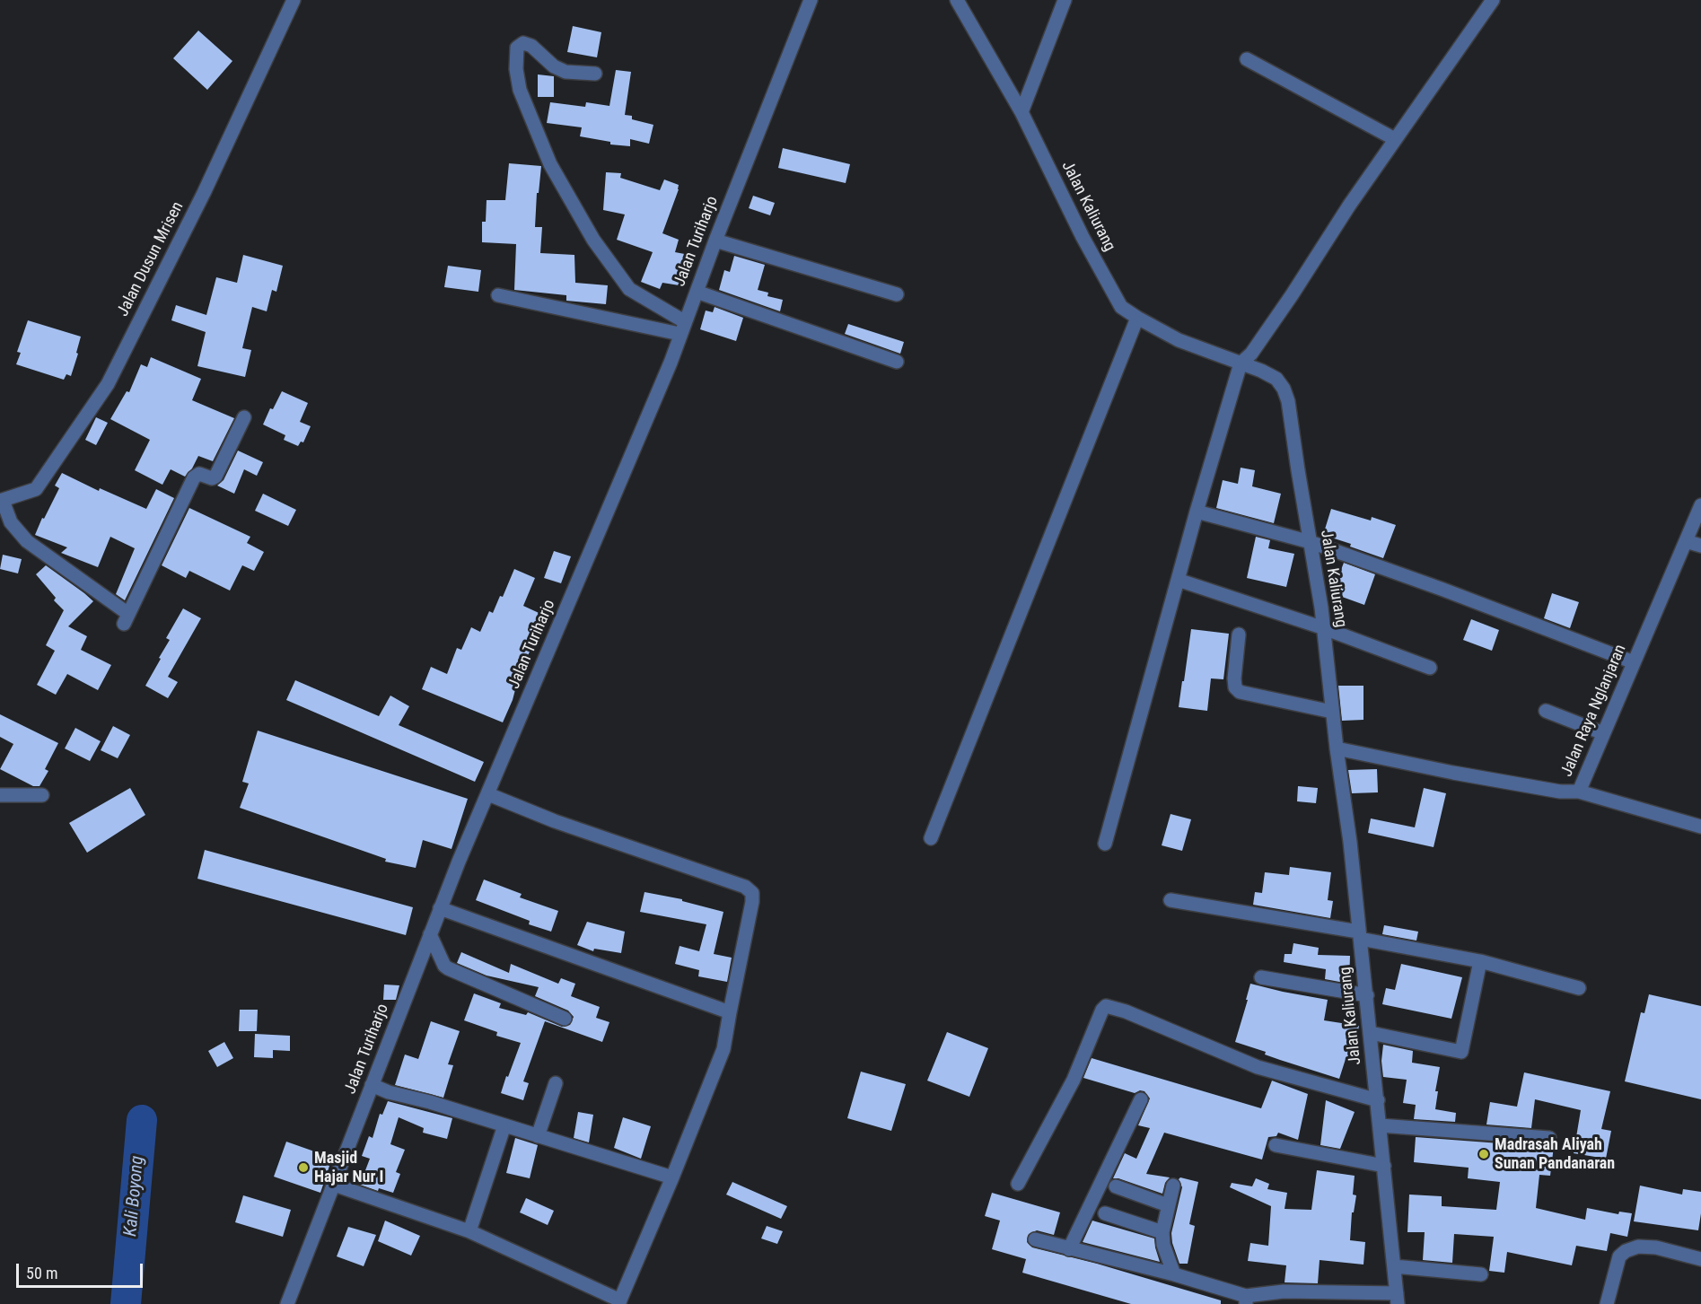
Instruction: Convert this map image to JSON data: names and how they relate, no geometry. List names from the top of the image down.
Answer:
{
  "streets": {
    "street": [
      "Jalan Kaliurang",
      "Jalan Turiharjo",
      "Jalan Dusun Mrisen",
      "Jalan Raya Nglanjaran"
    ]
  },
  "crossings": [
    ["Jalan Kaliurang", "Jalan Raya Nglanjaran"]
  ],
  "water": ["Kali Boyong"],
  "places": ["Madrasah Aliyah Sunan Pandanaran", "Masjid Hajar Nur I"],
  "scale_bar": "50 m"
}
